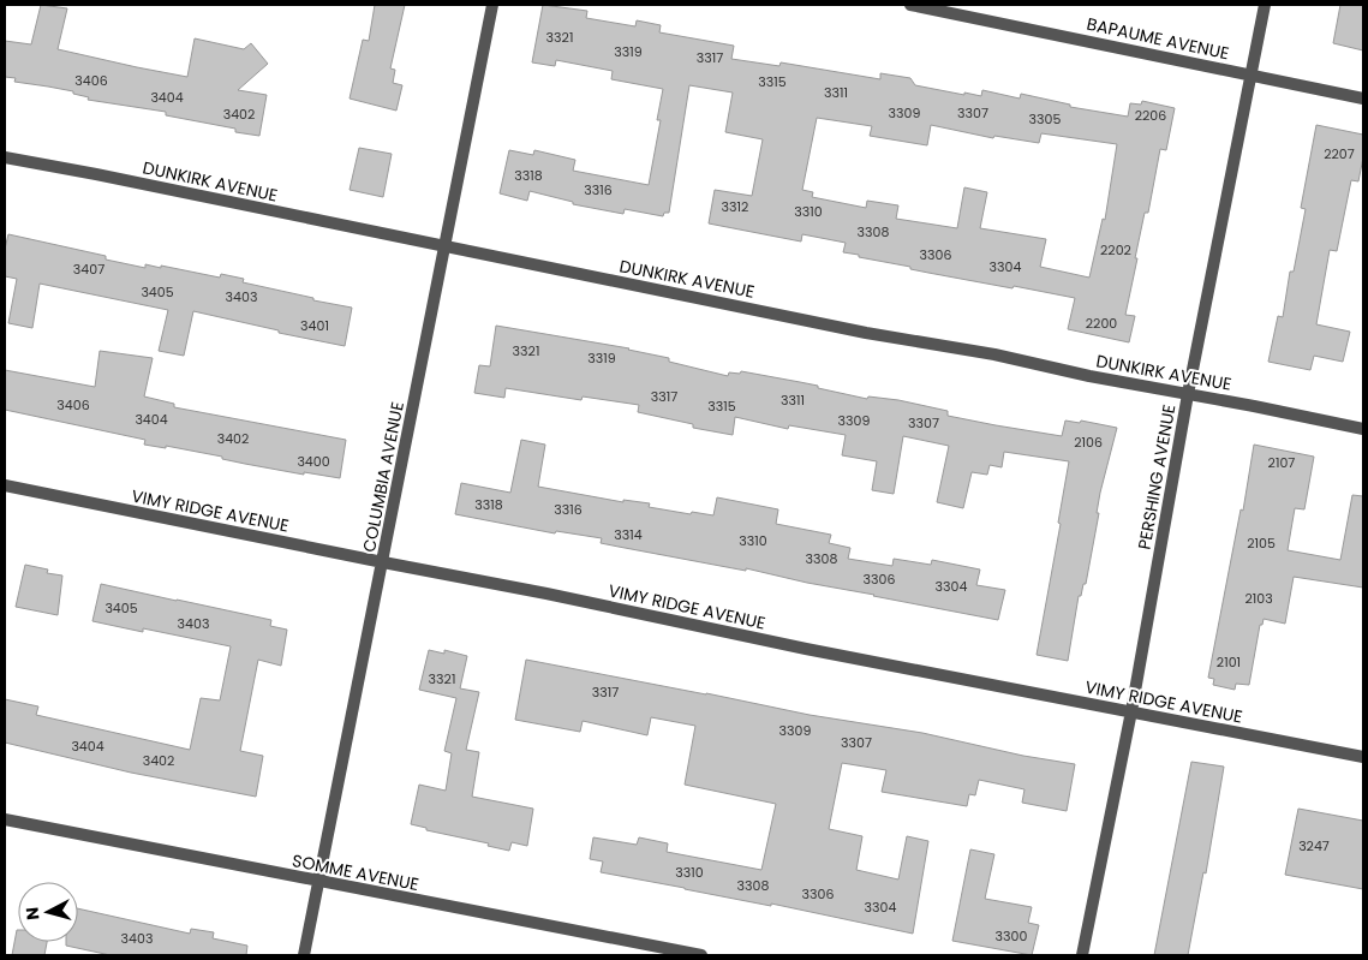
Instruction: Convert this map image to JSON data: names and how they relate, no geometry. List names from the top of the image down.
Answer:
{
  "streets": {
    "street": [
      "BAPAUME AVENUE",
      "DUNKIRK AVENUE",
      "COLUMBIA AVENUE",
      "PERSHING AVENUE",
      "VIMY RIDGE AVENUE",
      "SOMME AVENUE"
    ]
  },
  "crossings": [
    ["BAPAUME AVENUE", "PERSHING AVENUE"],
    ["DUNKIRK AVENUE", "COLUMBIA AVENUE"],
    ["DUNKIRK AVENUE", "PERSHING AVENUE"],
    ["COLUMBIA AVENUE", "VIMY RIDGE AVENUE"],
    ["COLUMBIA AVENUE", "SOMME AVENUE"],
    ["PERSHING AVENUE", "VIMY RIDGE AVENUE"]
  ],
  "house_numbers": [
    "3321",
    "3319",
    "3317",
    "3406",
    "3315",
    "3311",
    "3404",
    "3309",
    "3307",
    "3402",
    "2206",
    "3305",
    "2207",
    "3318",
    "3316",
    "3312",
    "3310",
    "3308",
    "2202",
    "3306",
    "3304",
    "3407",
    "3405",
    "3403",
    "2200",
    "3401",
    "3321",
    "3319",
    "3317",
    "3311",
    "3406",
    "3315",
    "3404",
    "3309",
    "3307",
    "3402",
    "2106",
    "3400",
    "2107",
    "3318",
    "3316",
    "3314",
    "3310",
    "2105",
    "3308",
    "3306",
    "3304",
    "2103",
    "3405",
    "3403",
    "2101",
    "3321",
    "3317",
    "3309",
    "3307",
    "3404",
    "3402",
    "3247",
    "3310",
    "3308",
    "3306",
    "3304",
    "3300",
    "3403"
  ],
  "north": "left"
}
